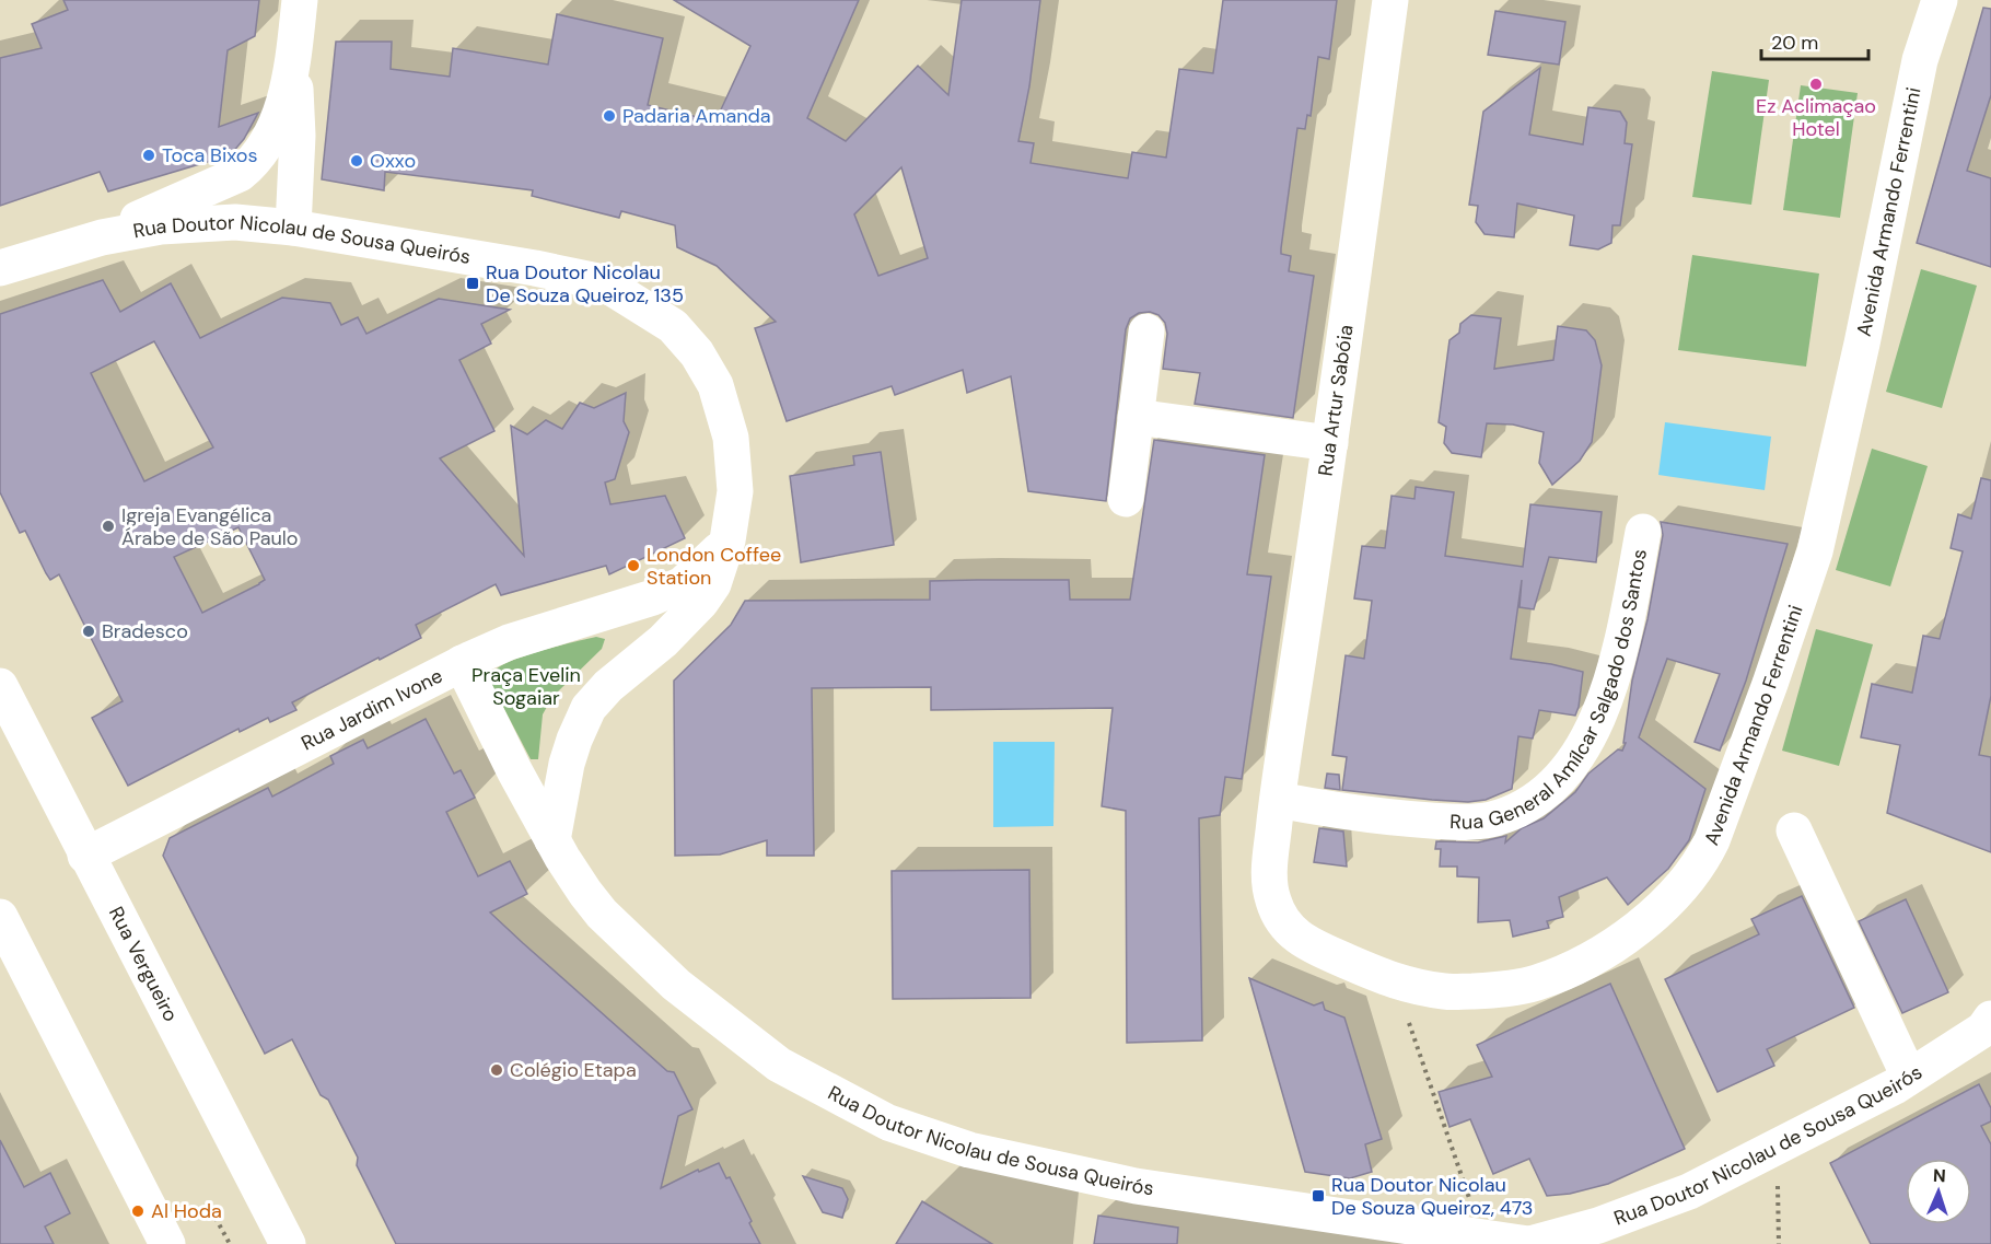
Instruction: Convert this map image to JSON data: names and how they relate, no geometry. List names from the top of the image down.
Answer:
{
  "streets": {
    "street": [
      "Avenida Armando Ferrentini",
      "Rua Doutor Nicolau de Sousa Queirós",
      "Rua Artur Sabóia",
      "Rua General Amílcar Salgado dos Santos",
      "Rua Jardim Ivone",
      "Rua Vergueiro"
    ]
  },
  "crossings": [
    ["Avenida Armando Ferrentini", "Rua Artur Sabóia"],
    ["Avenida Armando Ferrentini", "Rua General Amílcar Salgado dos Santos"],
    ["Rua Doutor Nicolau de Sousa Queirós", "Rua Jardim Ivone"],
    ["Rua Artur Sabóia", "Rua General Amílcar Salgado dos Santos"],
    ["Rua Jardim Ivone", "Rua Vergueiro"]
  ],
  "parks": ["Praça Evelin Sogaiar"],
  "places": {
    "other": [
      "Ez Aclimaçao Hotel",
      "Padaria Amanda",
      "Toca Bixos",
      "Oxxo",
      "Igreja Evangélica Árabe de São Paulo",
      "London Coffee Station",
      "Bradesco",
      "Colégio Etapa",
      "Al Hoda"
    ],
    "transit": ["Rua Doutor Nicolau De Souza Queiroz, 135", "Rua Doutor Nicolau De Souza Queiroz, 473"]
  },
  "scale_bar": "20 m",
  "north": "top"
}
